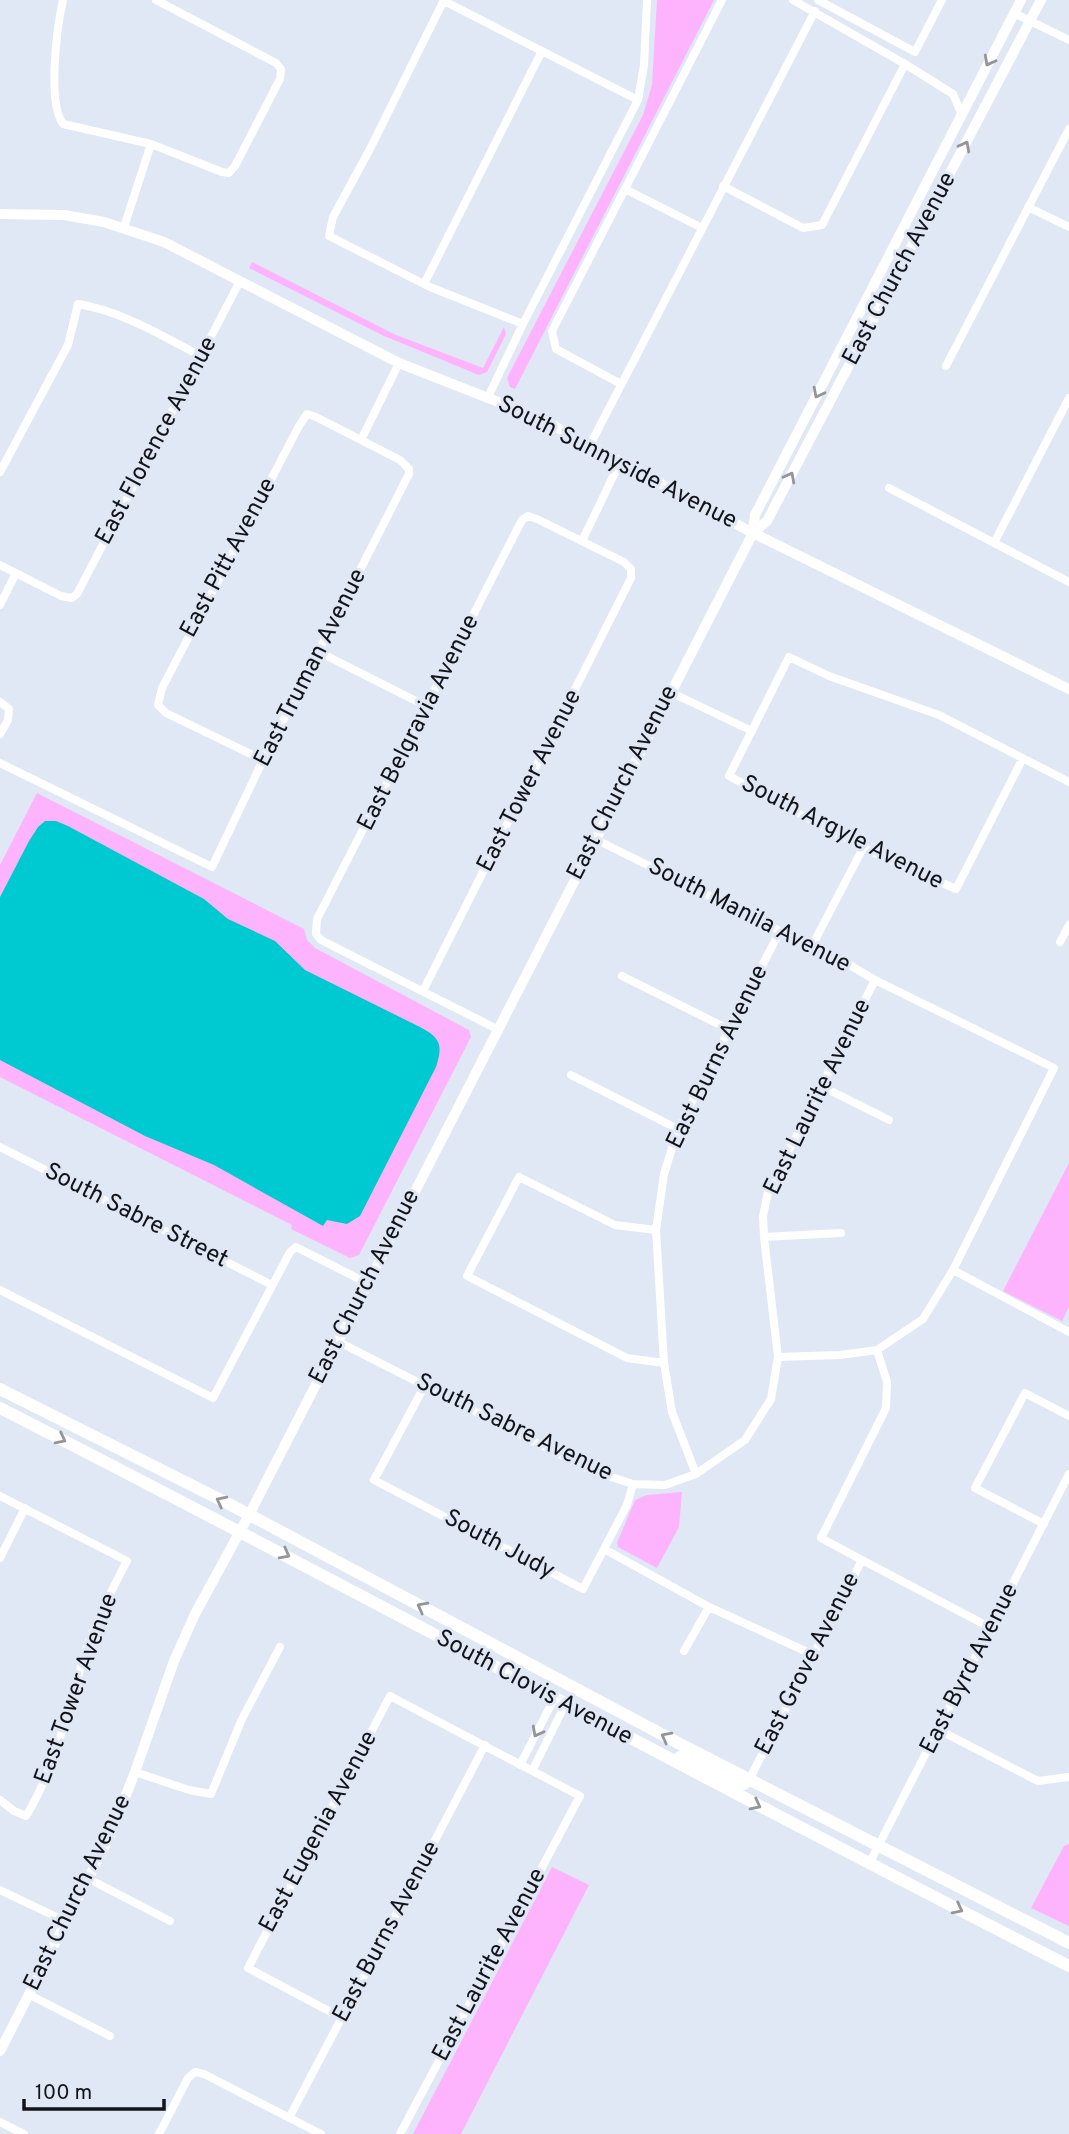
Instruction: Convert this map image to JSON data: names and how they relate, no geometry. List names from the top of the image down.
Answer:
{
  "streets": {
    "main road": ["South Clovis Avenue"],
    "street": [
      "East Church Avenue",
      "East Florence Avenue",
      "South Sunnyside Avenue",
      "East Pitt Avenue",
      "East Truman Avenue",
      "East Belgravia Avenue",
      "East Tower Avenue",
      "South Argyle Avenue",
      "South Manila Avenue",
      "East Burns Avenue",
      "East Laurite Avenue",
      "South Sabre Street",
      "South Sabre Avenue",
      "South Judy",
      "East Grove Avenue",
      "East Byrd Avenue",
      "East Eugenia Avenue"
    ]
  },
  "crossings": [
    ["East Church Avenue", "South Sunnyside Avenue"],
    ["East Church Avenue", "South Manila Avenue"],
    ["East Church Avenue", "South Sabre Avenue"],
    ["East Church Avenue", "South Clovis Avenue"],
    ["East Florence Avenue", "South Sunnyside Avenue"],
    ["East Pitt Avenue", "East Truman Avenue"],
    ["East Belgravia Avenue", "East Tower Avenue"],
    ["South Manila Avenue", "East Burns Avenue"],
    ["South Manila Avenue", "East Laurite Avenue"],
    ["East Burns Avenue", "East Laurite Avenue"],
    ["East Burns Avenue", "South Sabre Avenue"],
    ["East Burns Avenue", "East Eugenia Avenue"],
    ["East Laurite Avenue", "South Sabre Avenue"],
    ["South Sabre Avenue", "South Judy"],
    ["East Grove Avenue", "South Clovis Avenue"],
    ["East Byrd Avenue", "South Clovis Avenue"]
  ],
  "scale_bar": "100 m"
}
